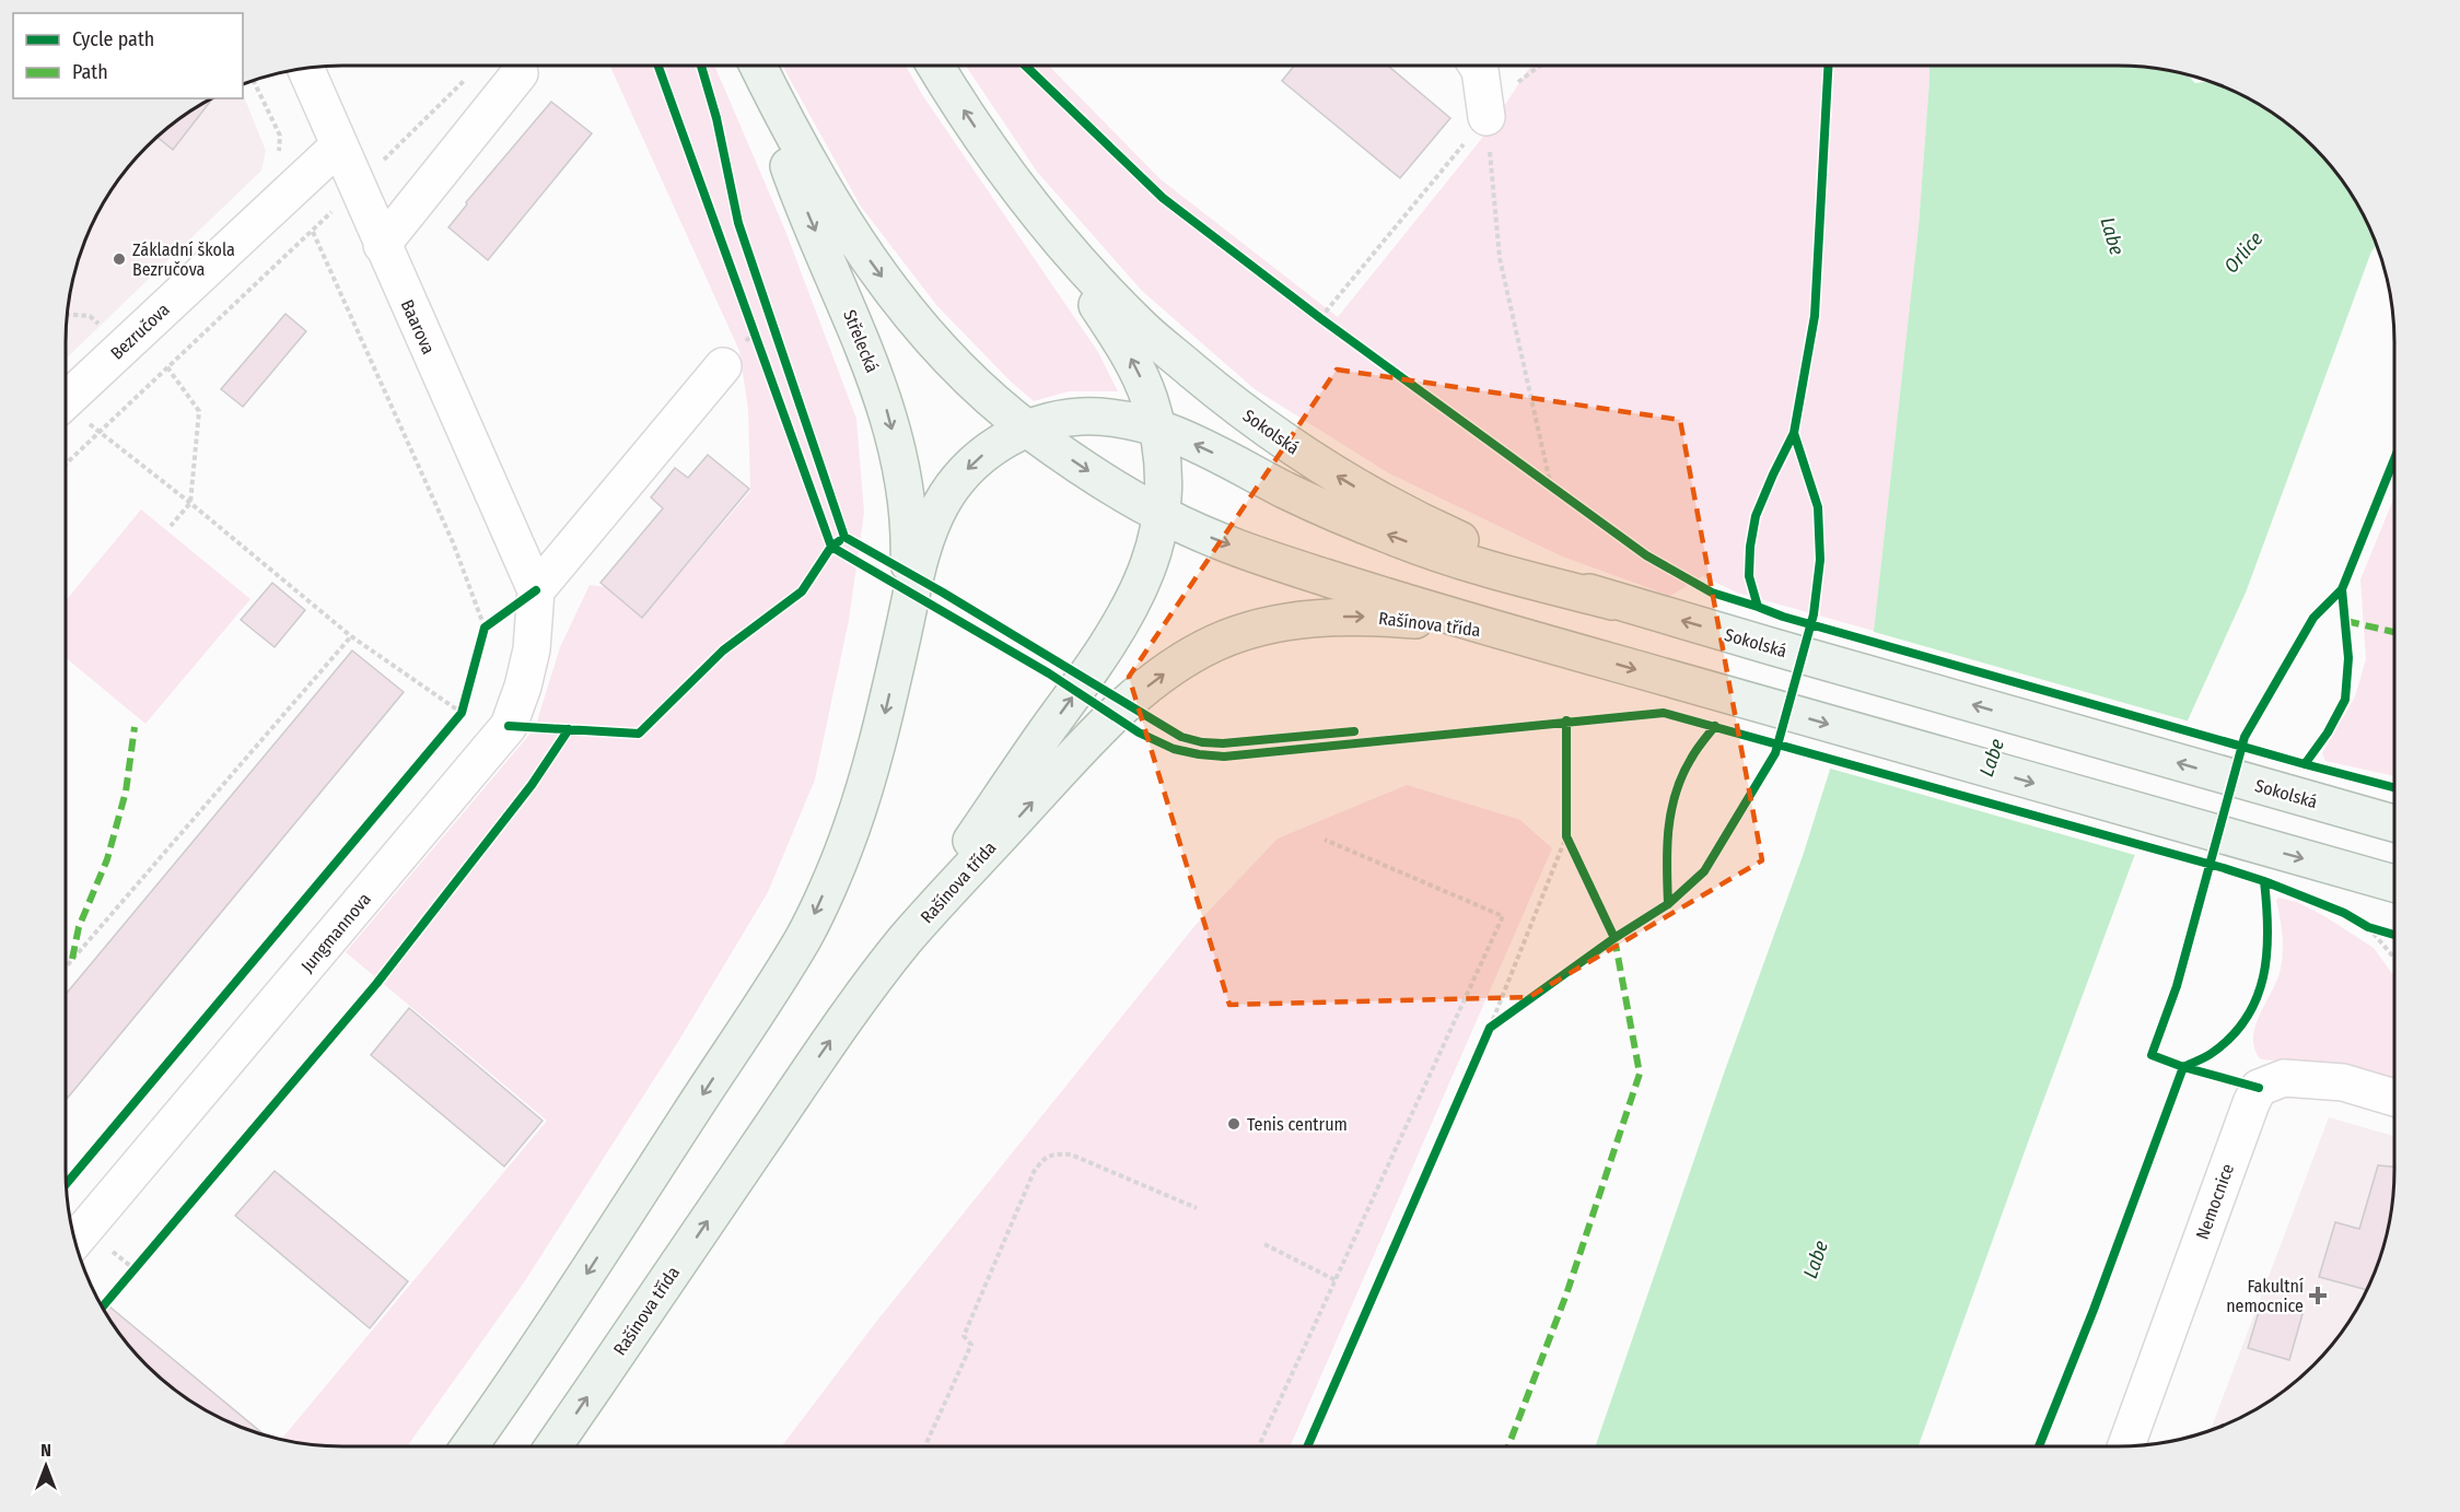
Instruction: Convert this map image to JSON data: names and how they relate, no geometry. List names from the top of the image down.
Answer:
{
  "streets": {
    "main road": ["Střelecká", "Sokolská", "Rašínova třída"],
    "street": [
      "Baarova",
      "Bezručova",
      "Jungmannova",
      "Nemocnice"
    ]
  },
  "crossings": [
    ["Baarova", "Bezručova"],
    ["Baarova", "Jungmannova"]
  ],
  "water": ["Labe", "Orlice"],
  "places": {
    "other": ["Základní škola Bezručova", "Tenis centrum"],
    "health": ["Fakultní nemocnice"]
  },
  "legend": ["Cycle path", "Path"],
  "north": "top"
}
